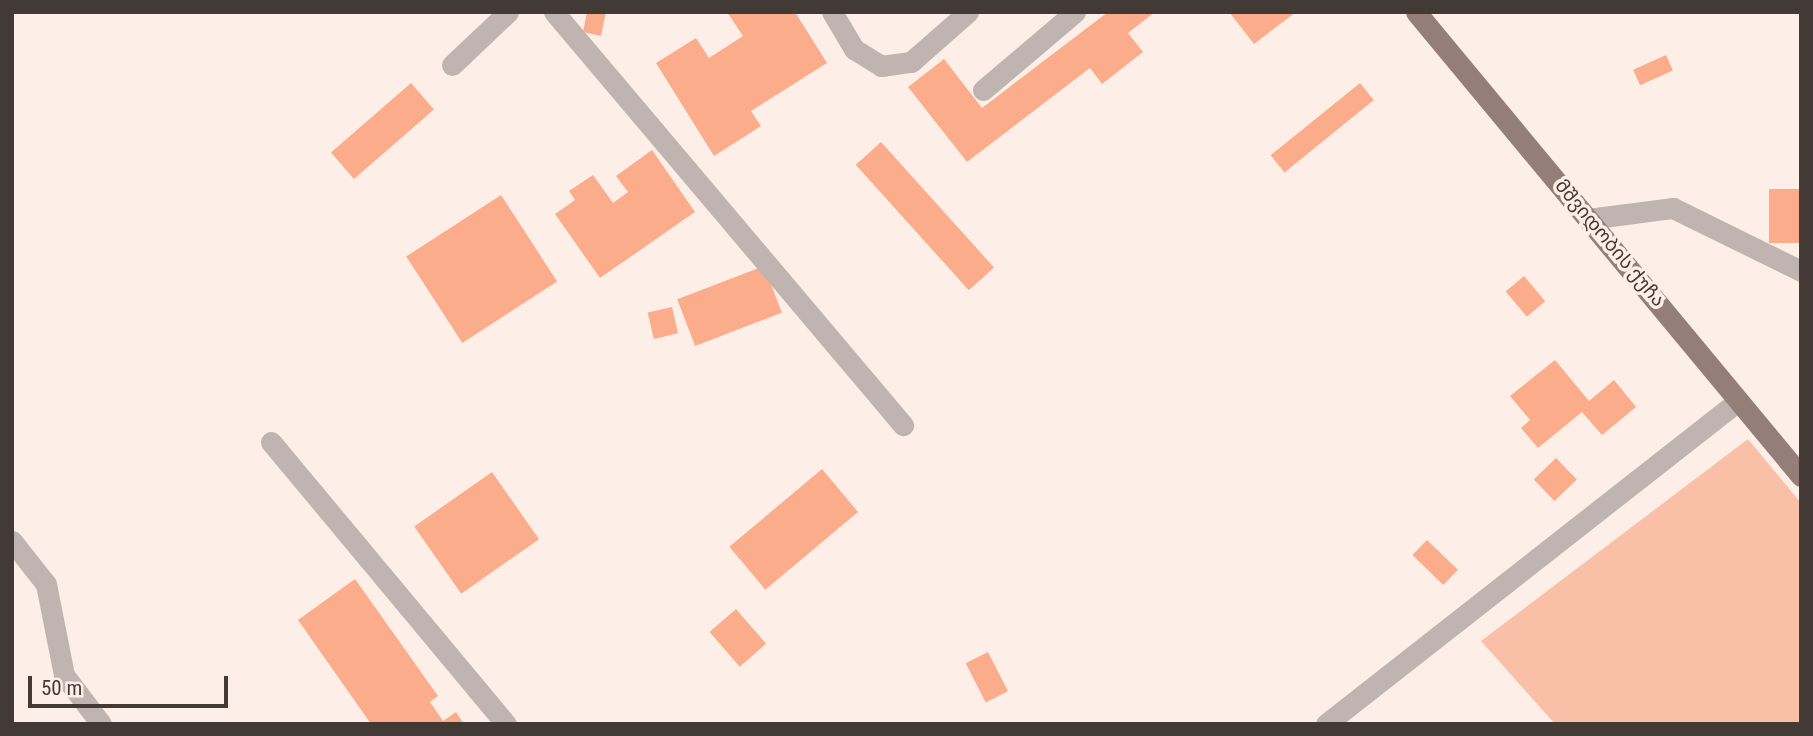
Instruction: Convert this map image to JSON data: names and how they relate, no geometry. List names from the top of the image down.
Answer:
{
  "streets": {
    "main road": ["მშვიდობის ქუჩა"]
  },
  "scale_bar": "50 m"
}
